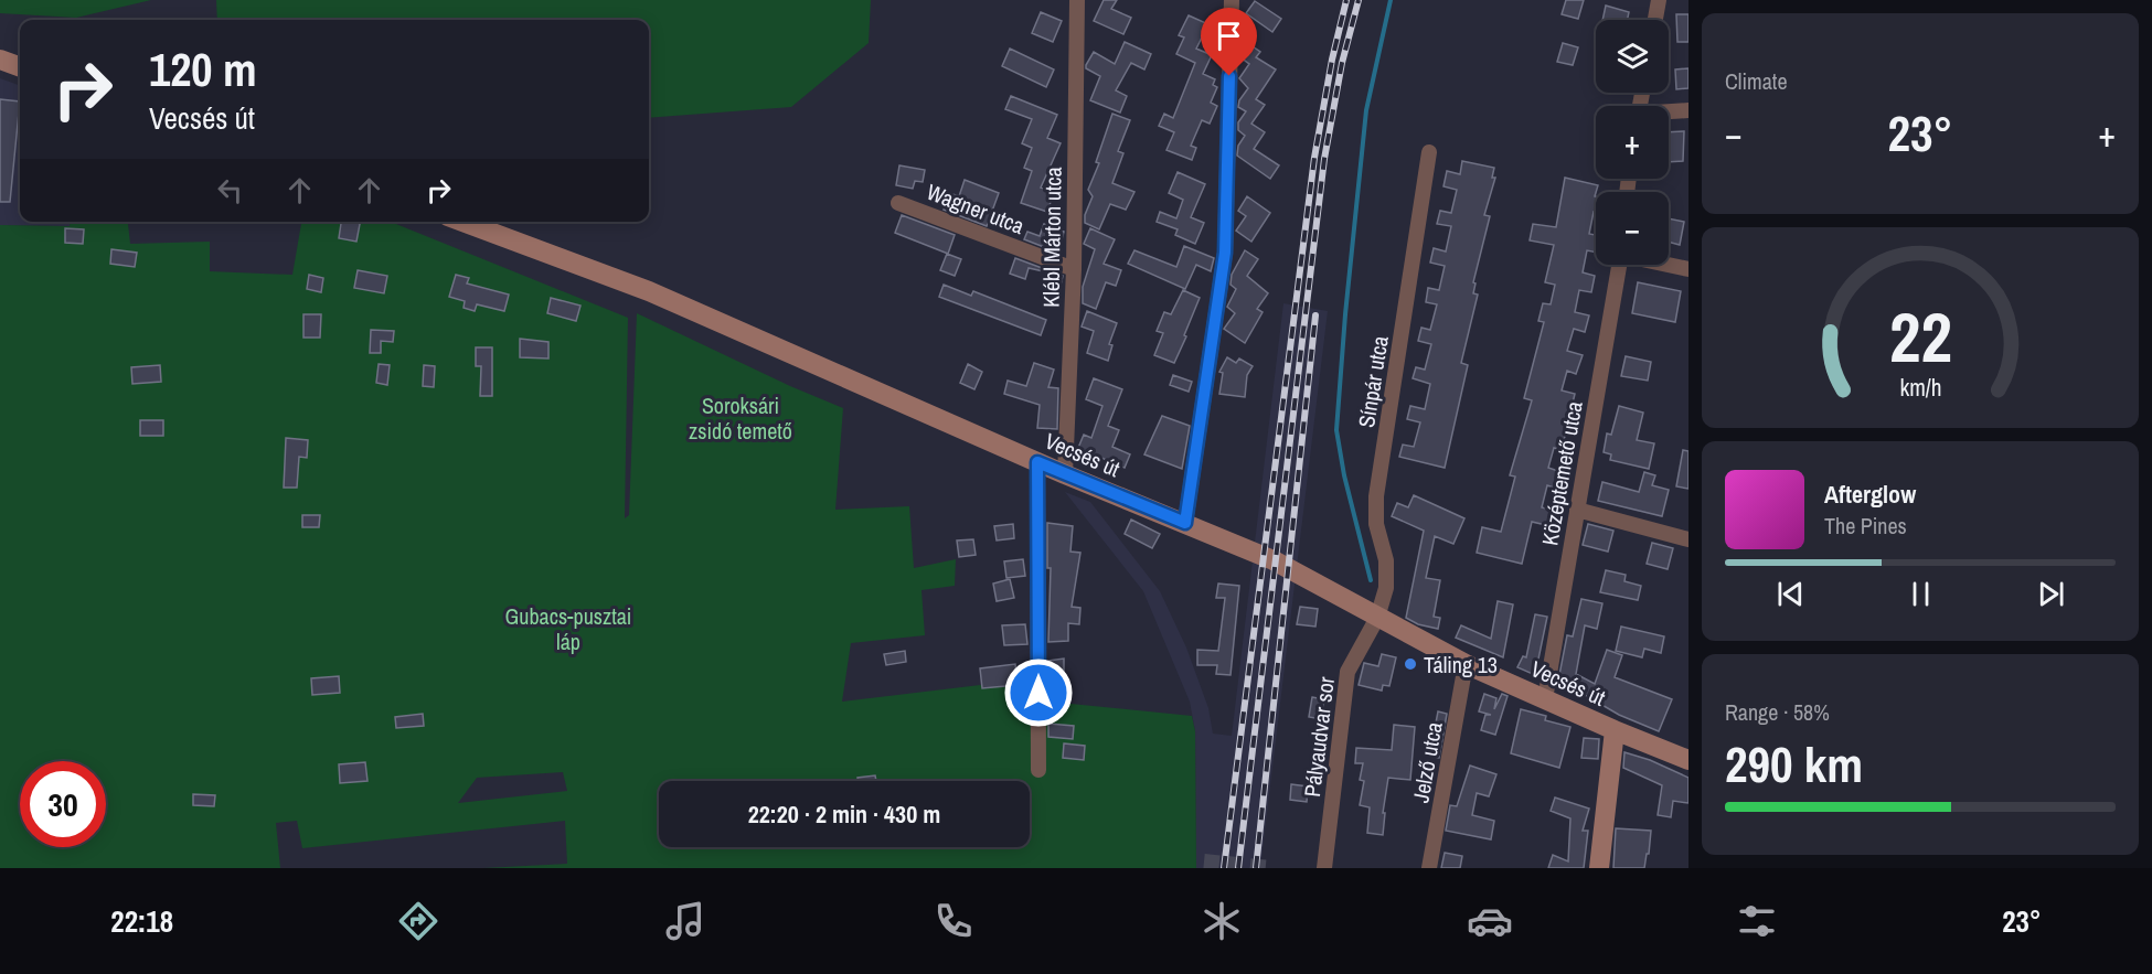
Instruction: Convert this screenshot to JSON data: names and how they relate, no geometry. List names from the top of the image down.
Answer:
{
  "streets": {
    "street": [
      "Wagner utca",
      "Klébl Márton utca",
      "Sínpár utca",
      "Vecsés út",
      "Középtemető utca",
      "Pályaudvar sor",
      "Jelző utca"
    ]
  },
  "crossings": [
    ["Wagner utca", "Klébl Márton utca"],
    ["Klébl Márton utca", "Vecsés út"],
    ["Sínpár utca", "Vecsés út"],
    ["Sínpár utca", "Pályaudvar sor"],
    ["Vecsés út", "Középtemető utca"],
    ["Vecsés út", "Pályaudvar sor"],
    ["Vecsés út", "Jelző utca"]
  ],
  "parks": ["Soroksári zsidó temető", "Gubacs-pusztai láp"],
  "places": ["Táling 13"],
  "page": {
    "tile": [
      "Climate",
      ["Range · 58%", "290 km"]
    ],
    "map_buttons": ["+", "−"],
    "turn": ["120 m", "Vecsés út"],
    "heat": ["−", "23°", "+"],
    "song": ["Afterglow", "The Pines"],
    "limit": "30",
    "trip": "22:20 · 2 min · 430 m",
    "tabs": ["22:18", "23°"],
    "gauge": ["22", "km/h"]
  }
}
